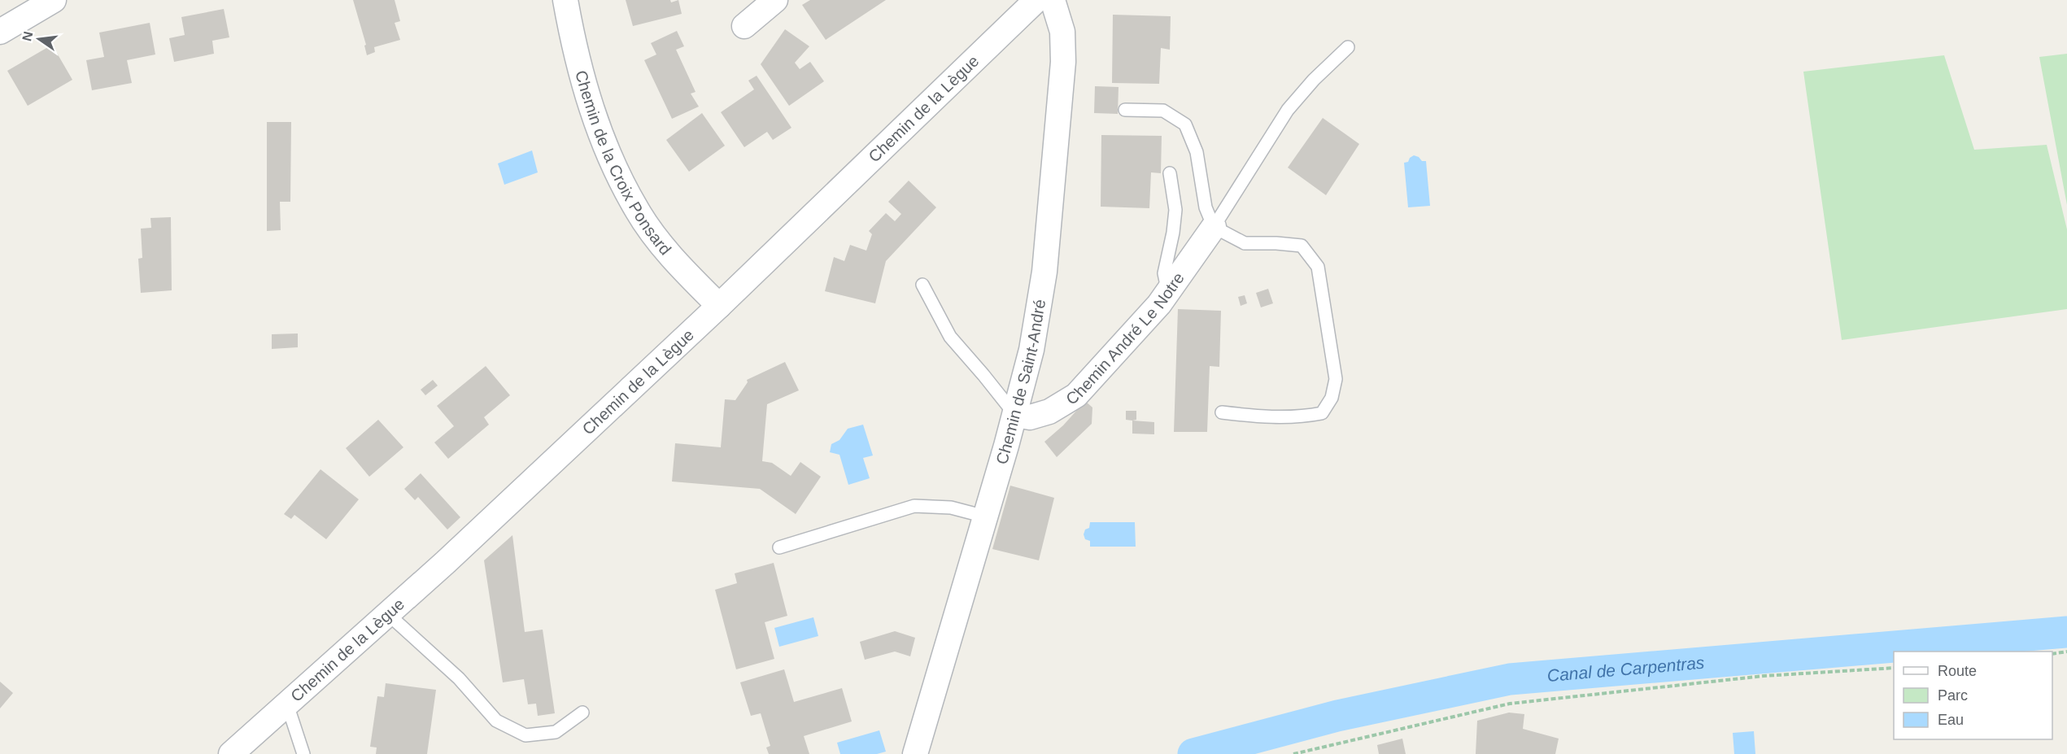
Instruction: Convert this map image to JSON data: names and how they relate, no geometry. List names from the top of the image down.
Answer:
{
  "streets": {
    "street": [
      "Chemin de la Lègue",
      "Chemin de la Croix Ponsard",
      "Chemin André Le Notre",
      "Chemin de Saint-André"
    ]
  },
  "crossings": [
    ["Chemin de la Lègue", "Chemin de la Croix Ponsard"],
    ["Chemin André Le Notre", "Chemin de Saint-André"]
  ],
  "water": ["Canal de Carpentras"],
  "legend": ["Route", "Parc", "Eau"],
  "north": "left"
}
